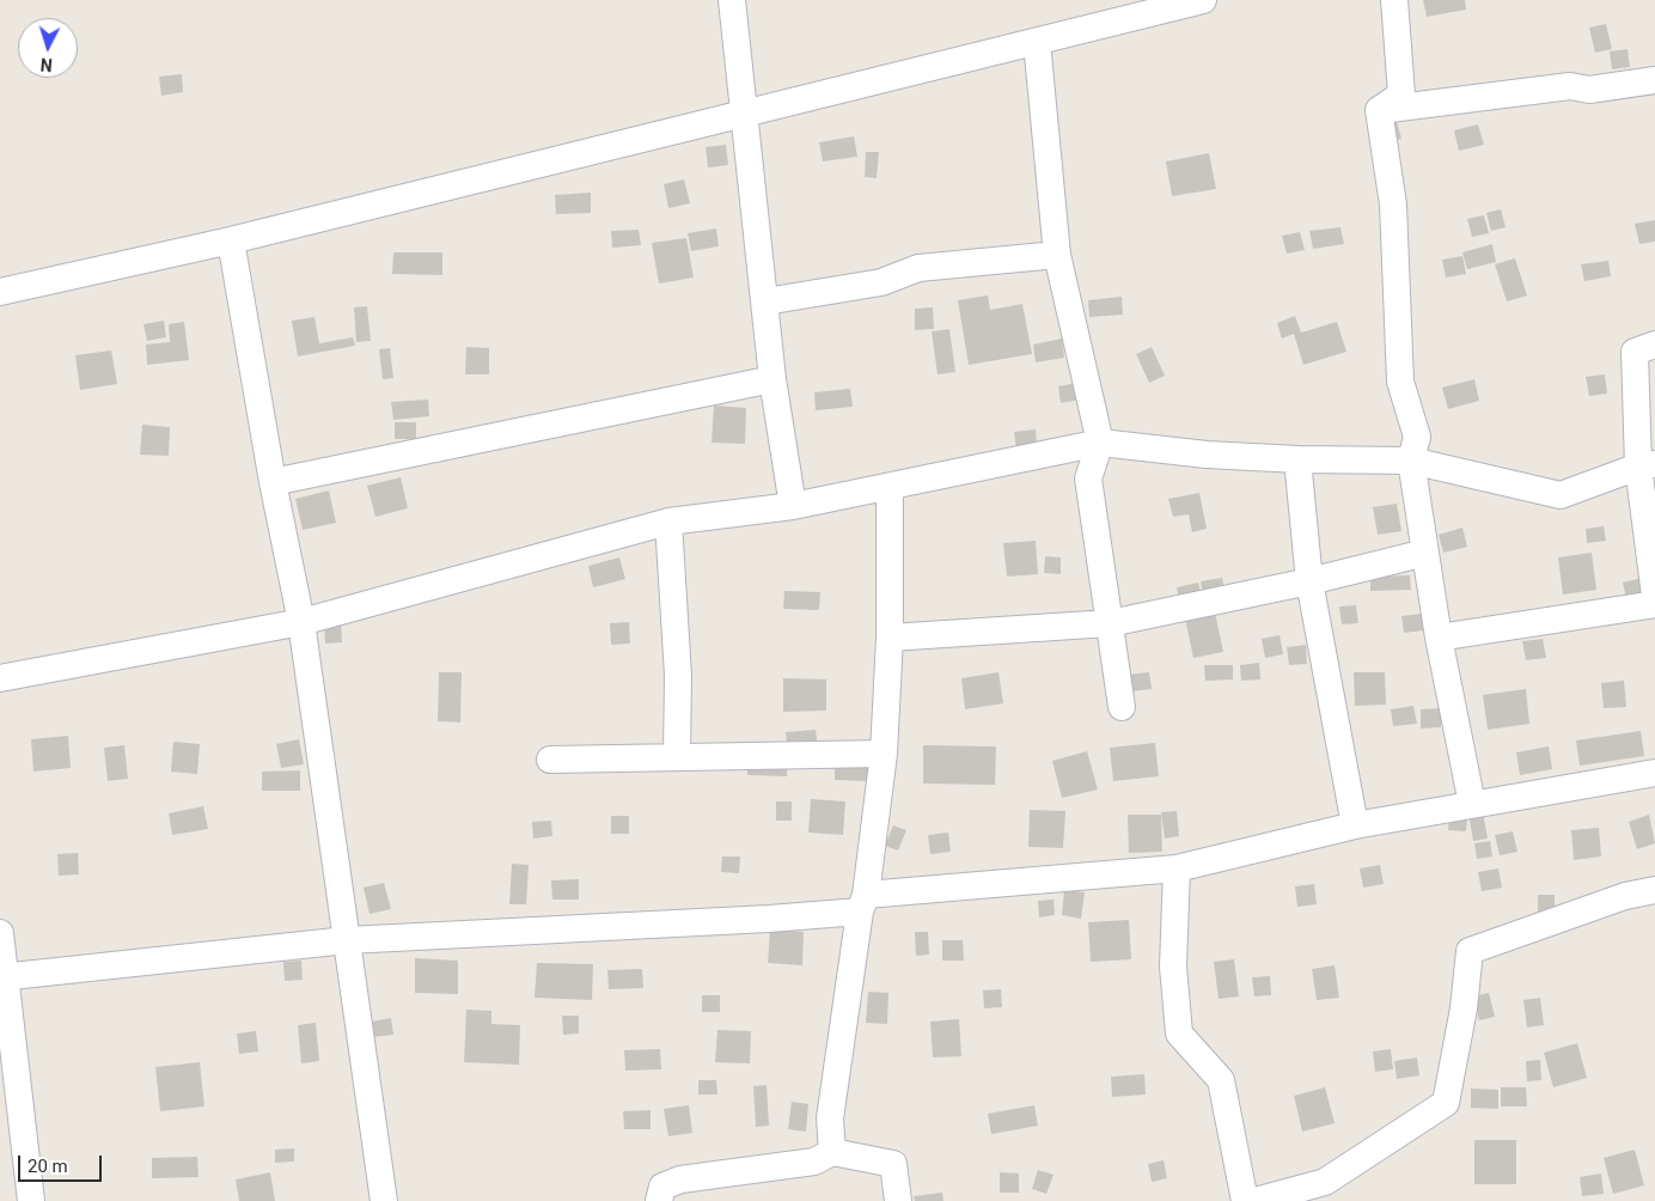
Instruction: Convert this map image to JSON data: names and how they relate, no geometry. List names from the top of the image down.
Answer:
{
  "scale_bar": "20 m",
  "north": "bottom"
}
